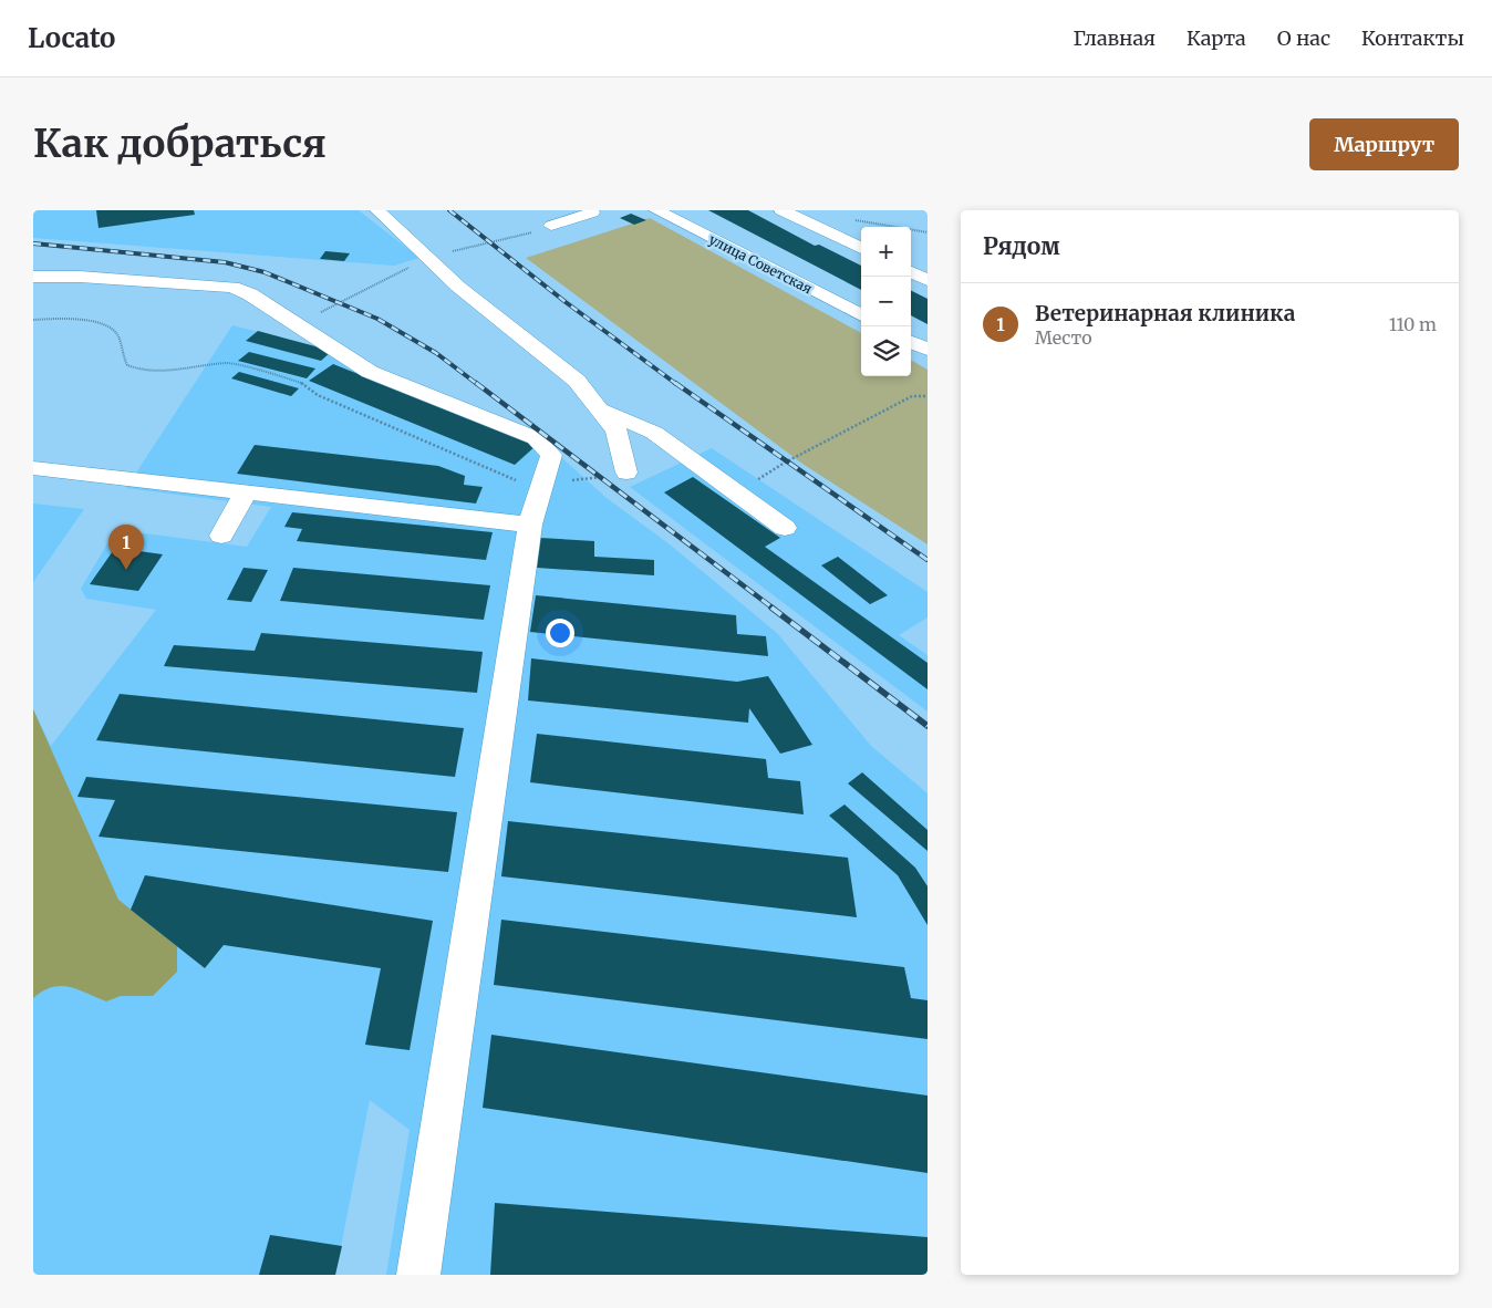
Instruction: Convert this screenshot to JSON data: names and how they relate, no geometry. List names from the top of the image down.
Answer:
{
  "streets": {
    "street": ["улица Советская"]
  },
  "page": {
    "header": "Locato",
    "nav": [
      "Главная",
      "Карта",
      "О нас",
      "Контакты"
    ],
    "buttons": "Маршрут",
    "title": "Как добраться",
    "heading": "Рядом",
    "map_buttons": ["+", "−"],
    "list": [
      {
        "mark": "1",
        "name": "Ветеринарная клиника",
        "note": "Место",
        "value": "110 m"
      }
    ],
    "pins": "1"
  }
}
